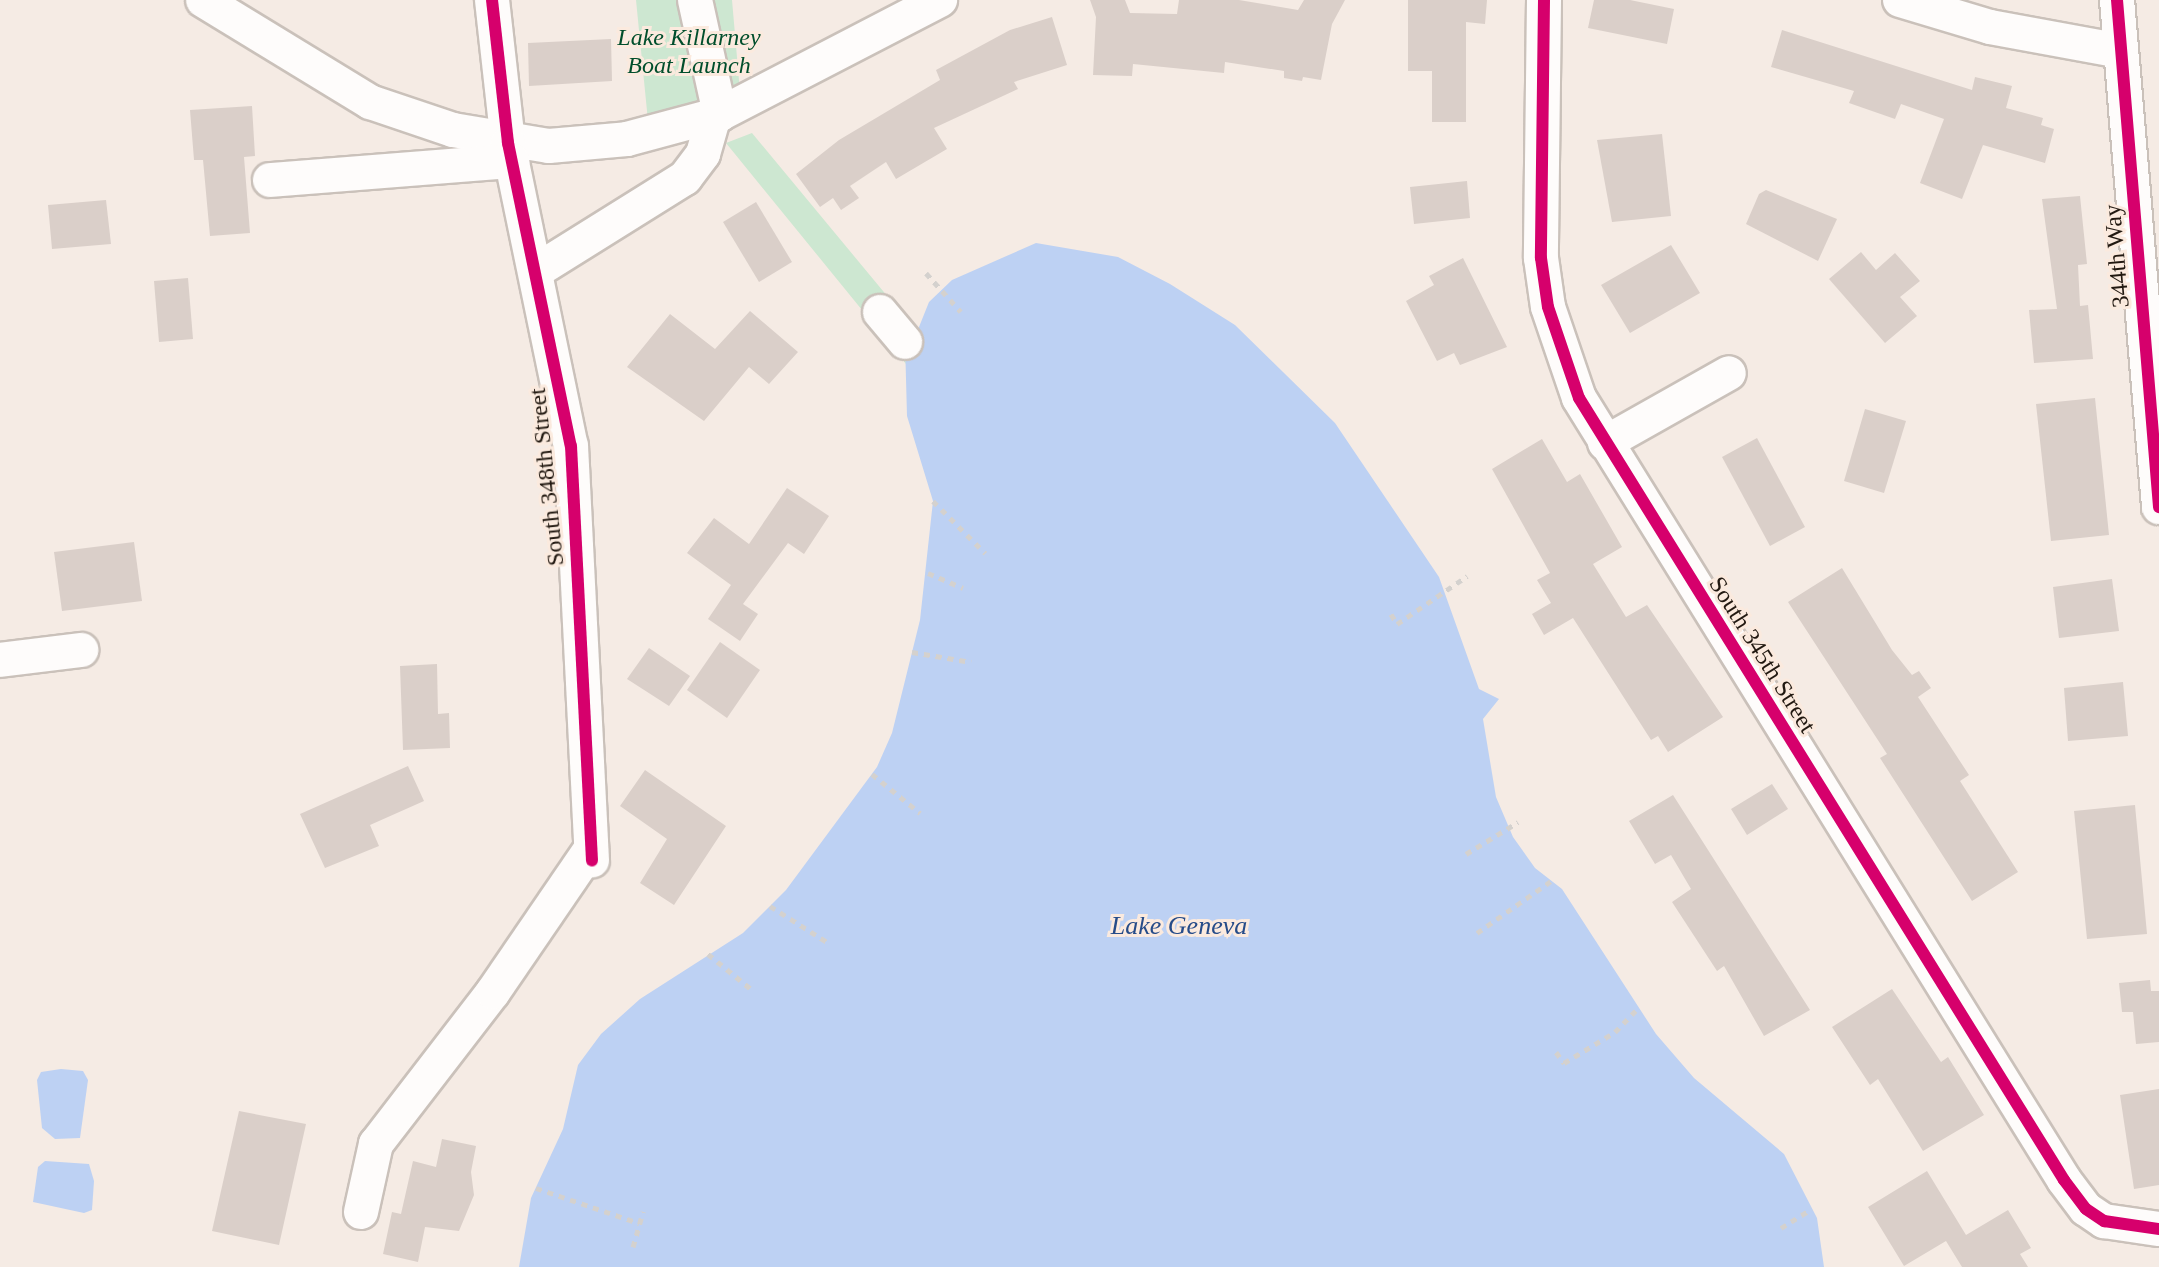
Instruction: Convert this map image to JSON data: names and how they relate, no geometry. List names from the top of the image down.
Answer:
{
  "streets": {
    "street": ["344th Way", "South 348th Street", "South 345th Street"]
  },
  "water": ["Lake Geneva"],
  "parks": ["Lake Killarney Boat Launch"]
}
